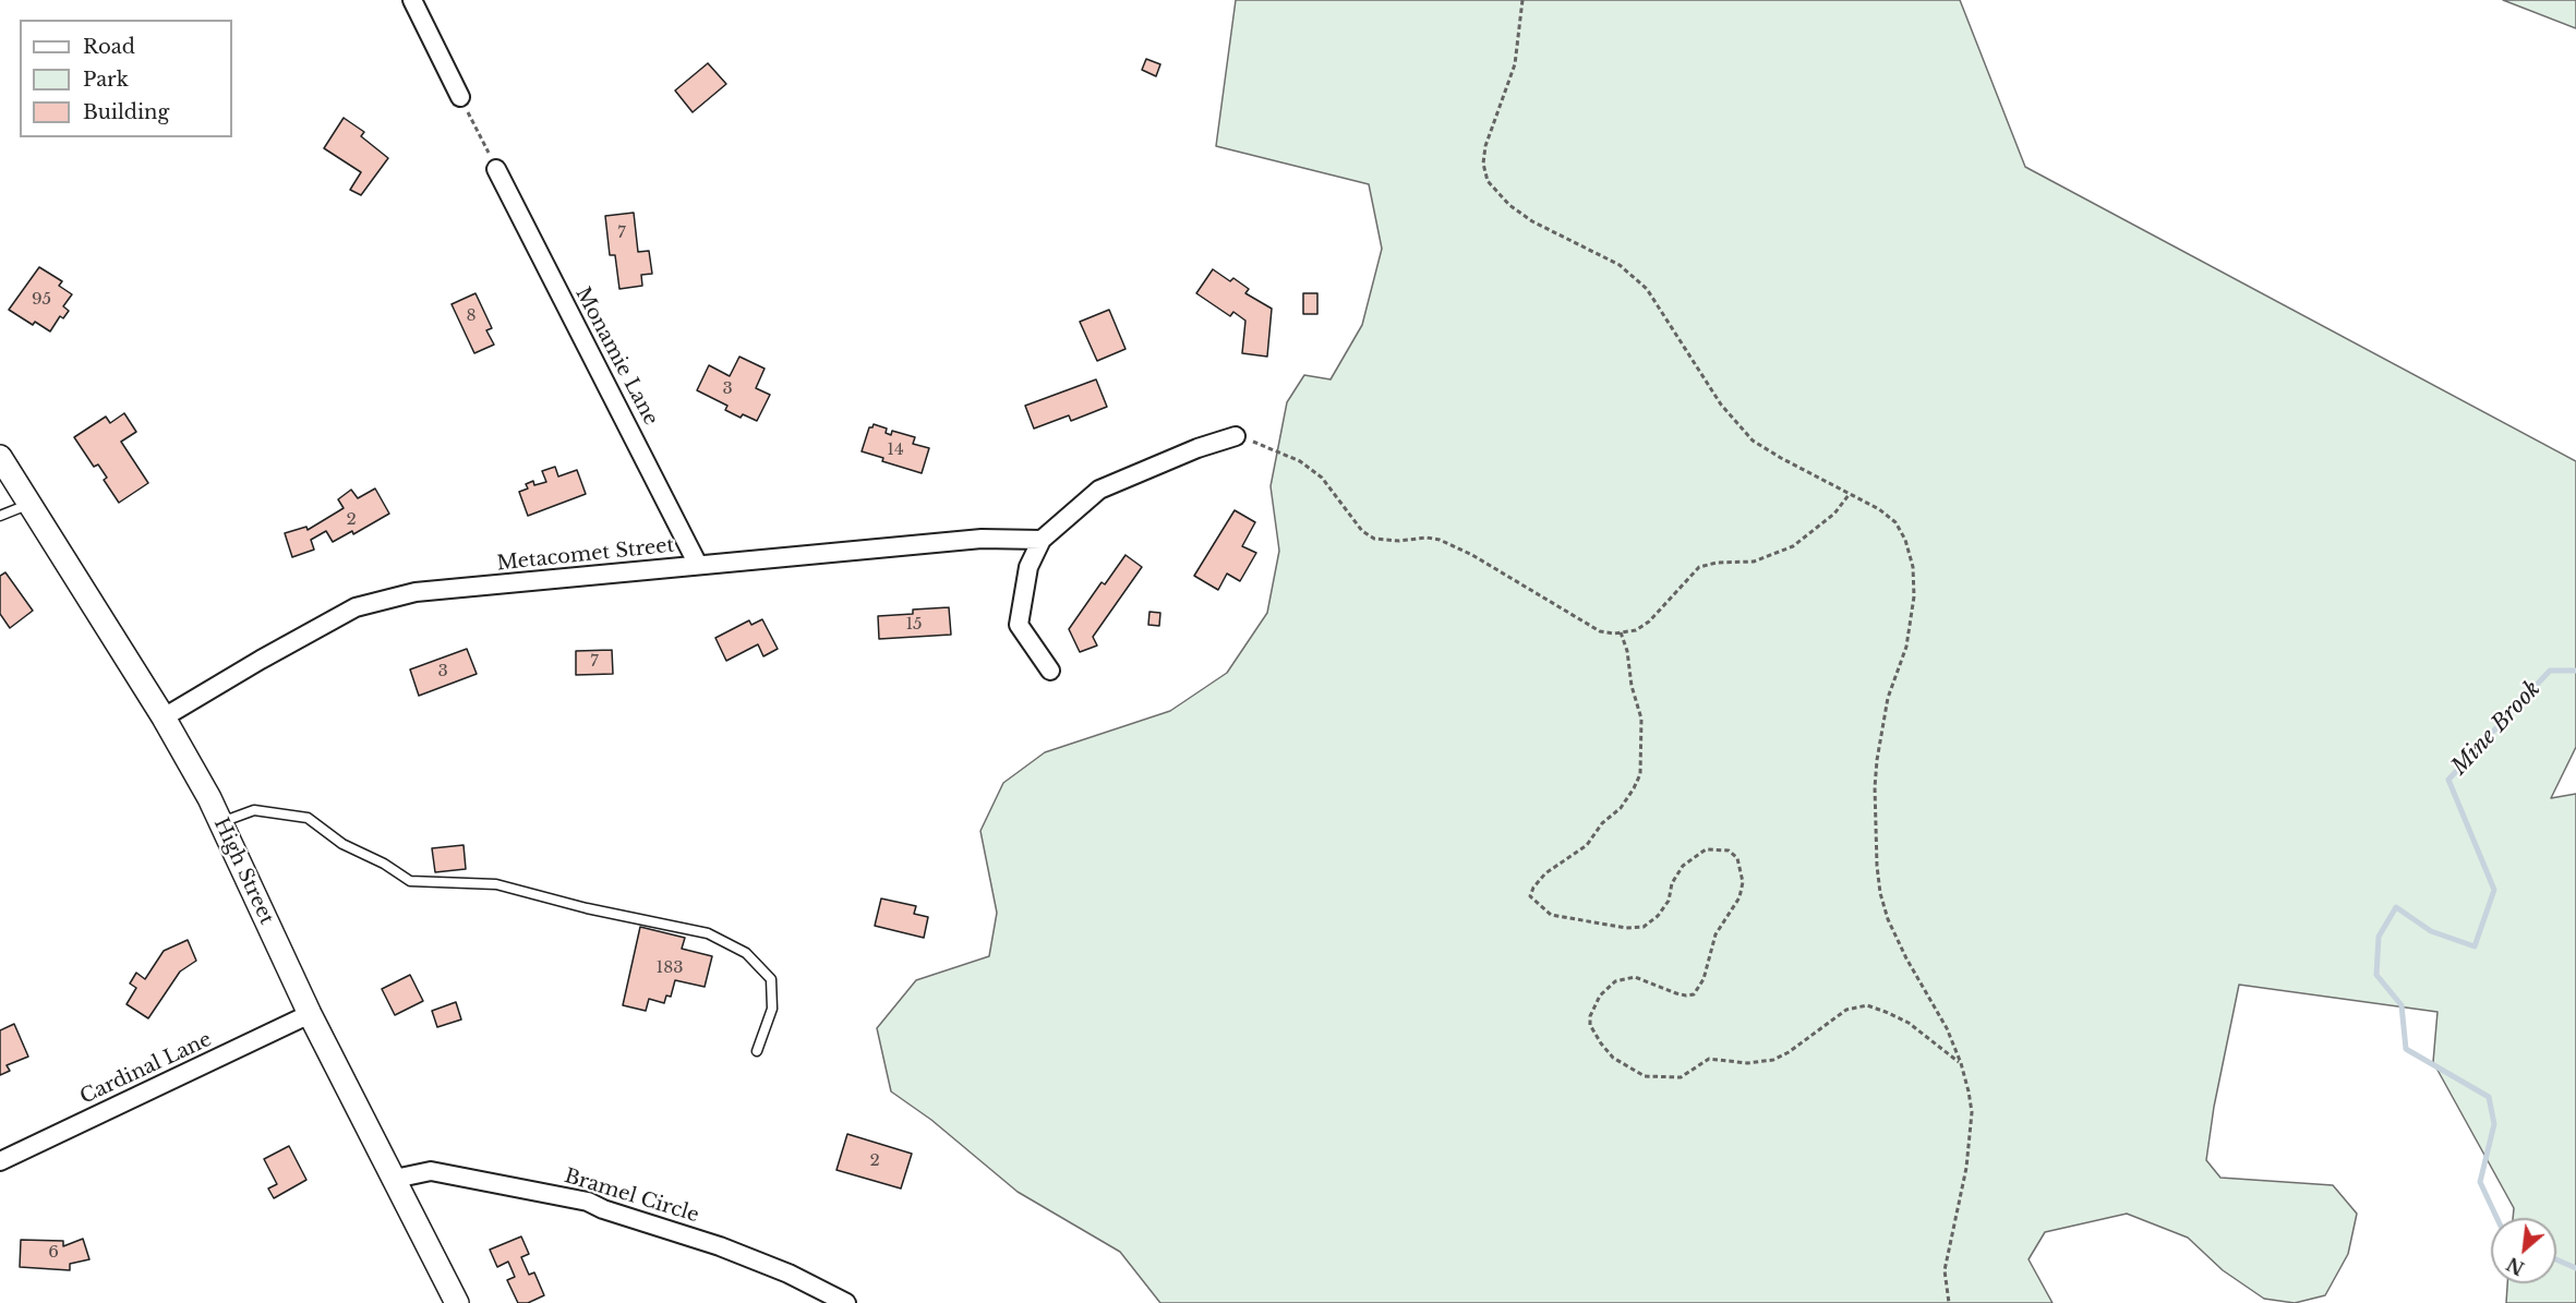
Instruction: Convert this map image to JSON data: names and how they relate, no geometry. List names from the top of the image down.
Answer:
{
  "streets": {
    "street": [
      "Monamie Lane",
      "Metacomet Street",
      "High Street",
      "Cardinal Lane",
      "Bramel Circle"
    ]
  },
  "crossings": [
    ["Monamie Lane", "Metacomet Street"],
    ["Metacomet Street", "High Street"],
    ["High Street", "Cardinal Lane"],
    ["High Street", "Bramel Circle"]
  ],
  "water": ["Mine Brook"],
  "house_numbers": [
    "7",
    "95",
    "8",
    "3",
    "14",
    "2",
    "15",
    "7",
    "3",
    "183",
    "2",
    "6"
  ],
  "legend": ["Road", "Park", "Building"],
  "north": "bottom left"
}
